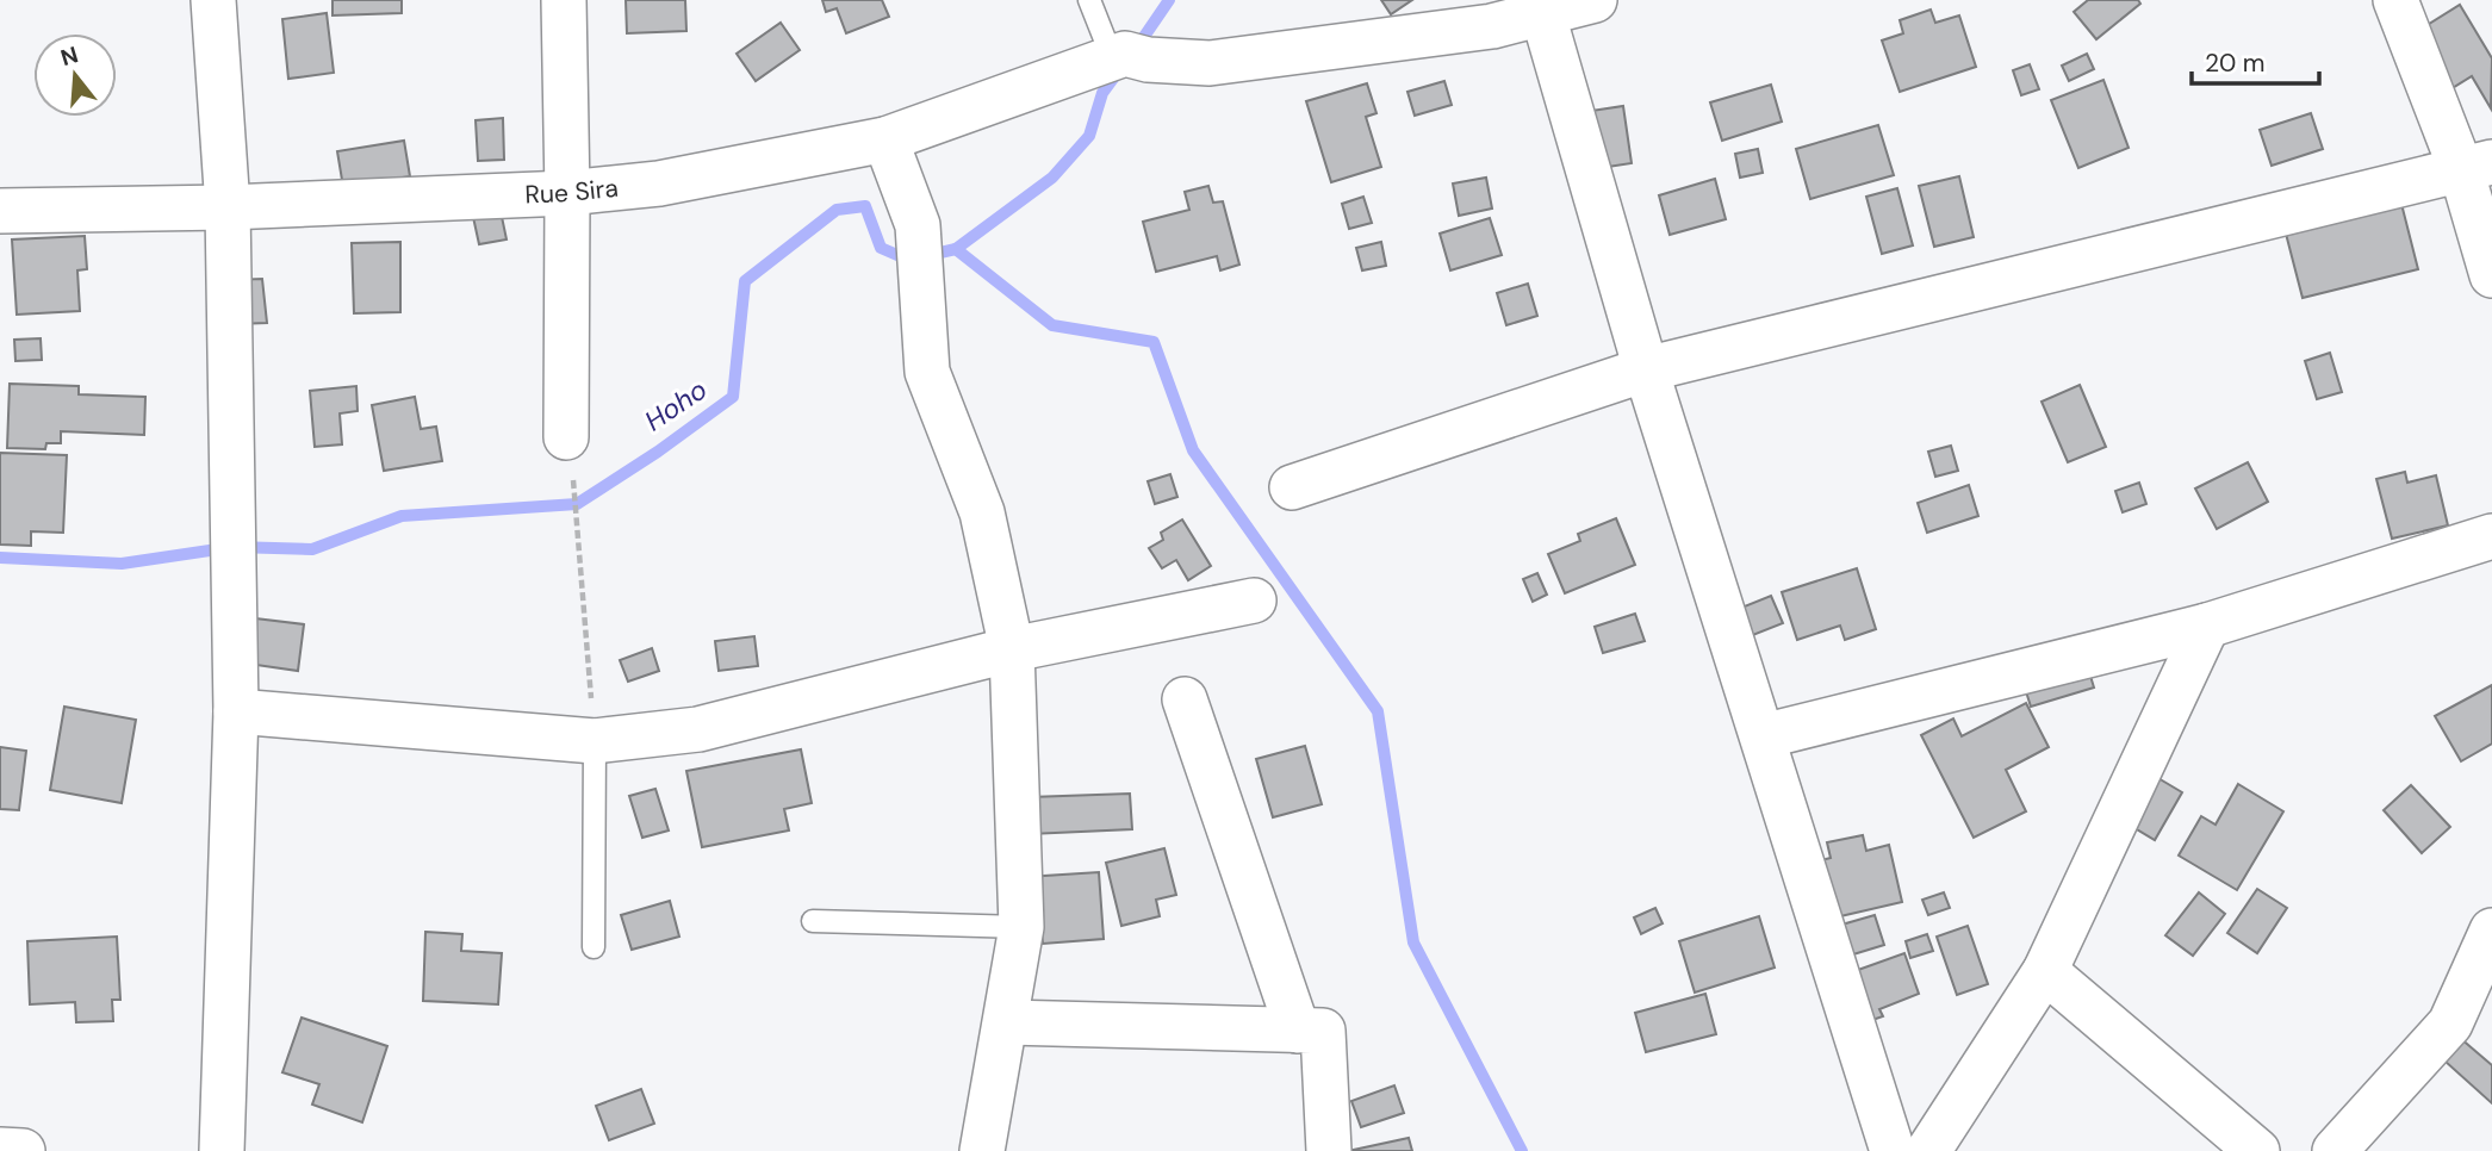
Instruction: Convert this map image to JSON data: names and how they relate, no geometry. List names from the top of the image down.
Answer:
{
  "streets": {
    "street": ["Rue Sira"]
  },
  "water": ["Hoho"],
  "scale_bar": "20 m",
  "north": "top"
}
